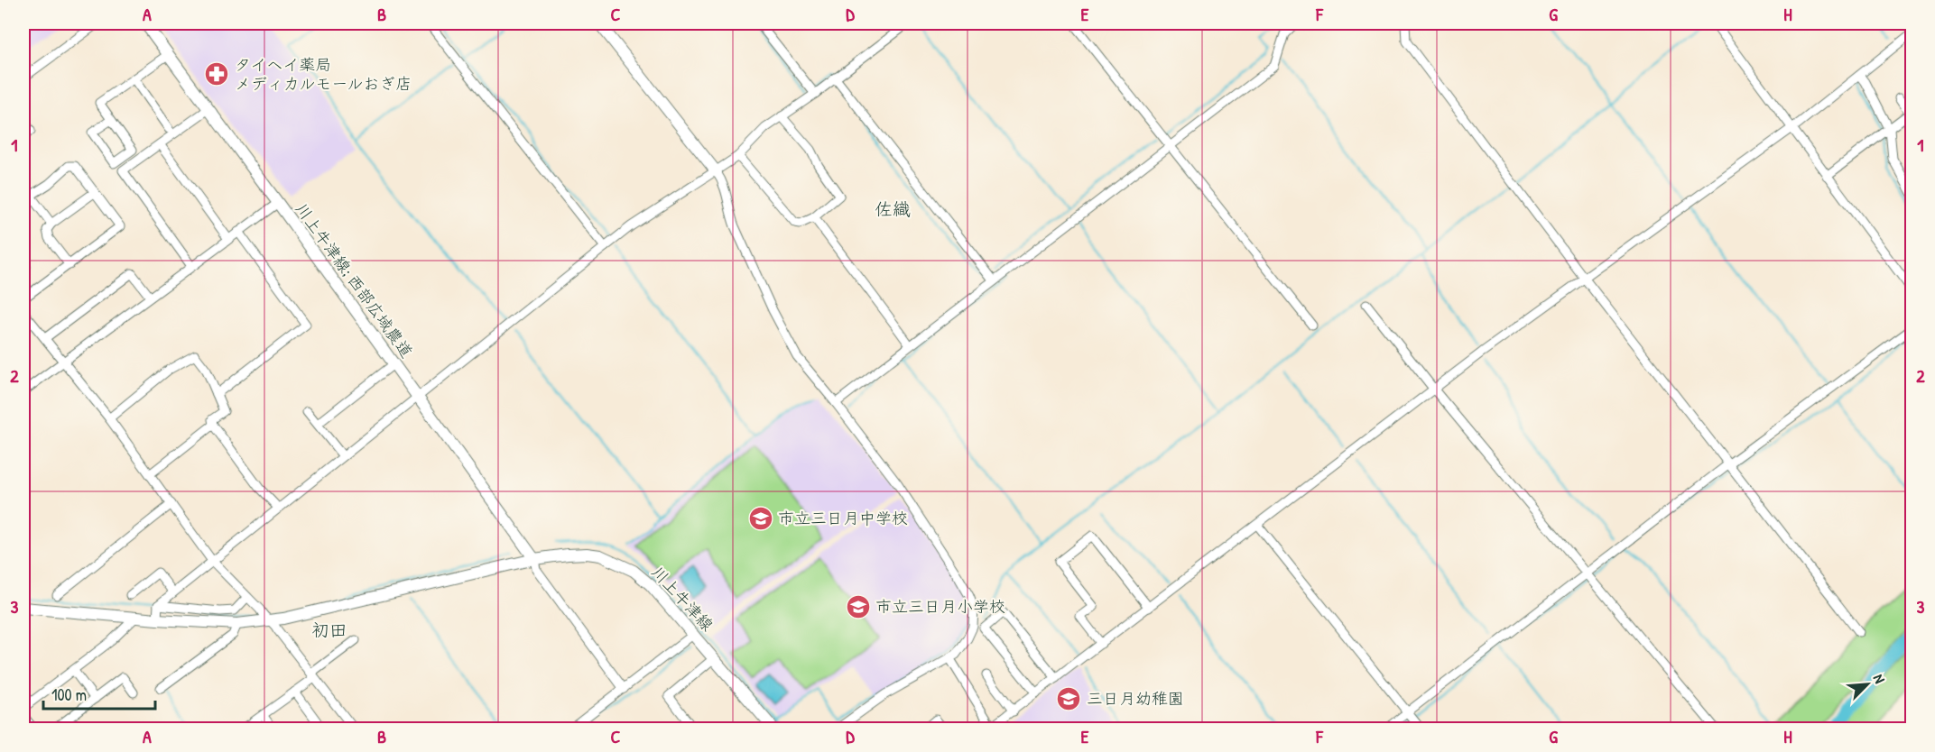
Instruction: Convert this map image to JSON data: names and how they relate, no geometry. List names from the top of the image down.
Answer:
{
  "streets": {
    "main road": ["川上牛津線; 西部広域農道", "川上牛津線"]
  },
  "crossings": [
    ["川上牛津線; 西部広域農道", "川上牛津線"]
  ],
  "districts": ["佐織", "初田"],
  "places": {
    "pharmacy": ["タイヘイ薬局 メディカルモールおぎ店"],
    "school or university": ["市立三日月中学校", "市立三日月小学校", "三日月幼稚園"]
  },
  "scale_bar": "100 m",
  "north": "top right",
  "grid": {
    "columns": [
      "A",
      "B",
      "C",
      "D",
      "E",
      "F",
      "G",
      "H"
    ],
    "rows": ["1", "2", "3"]
  }
}
